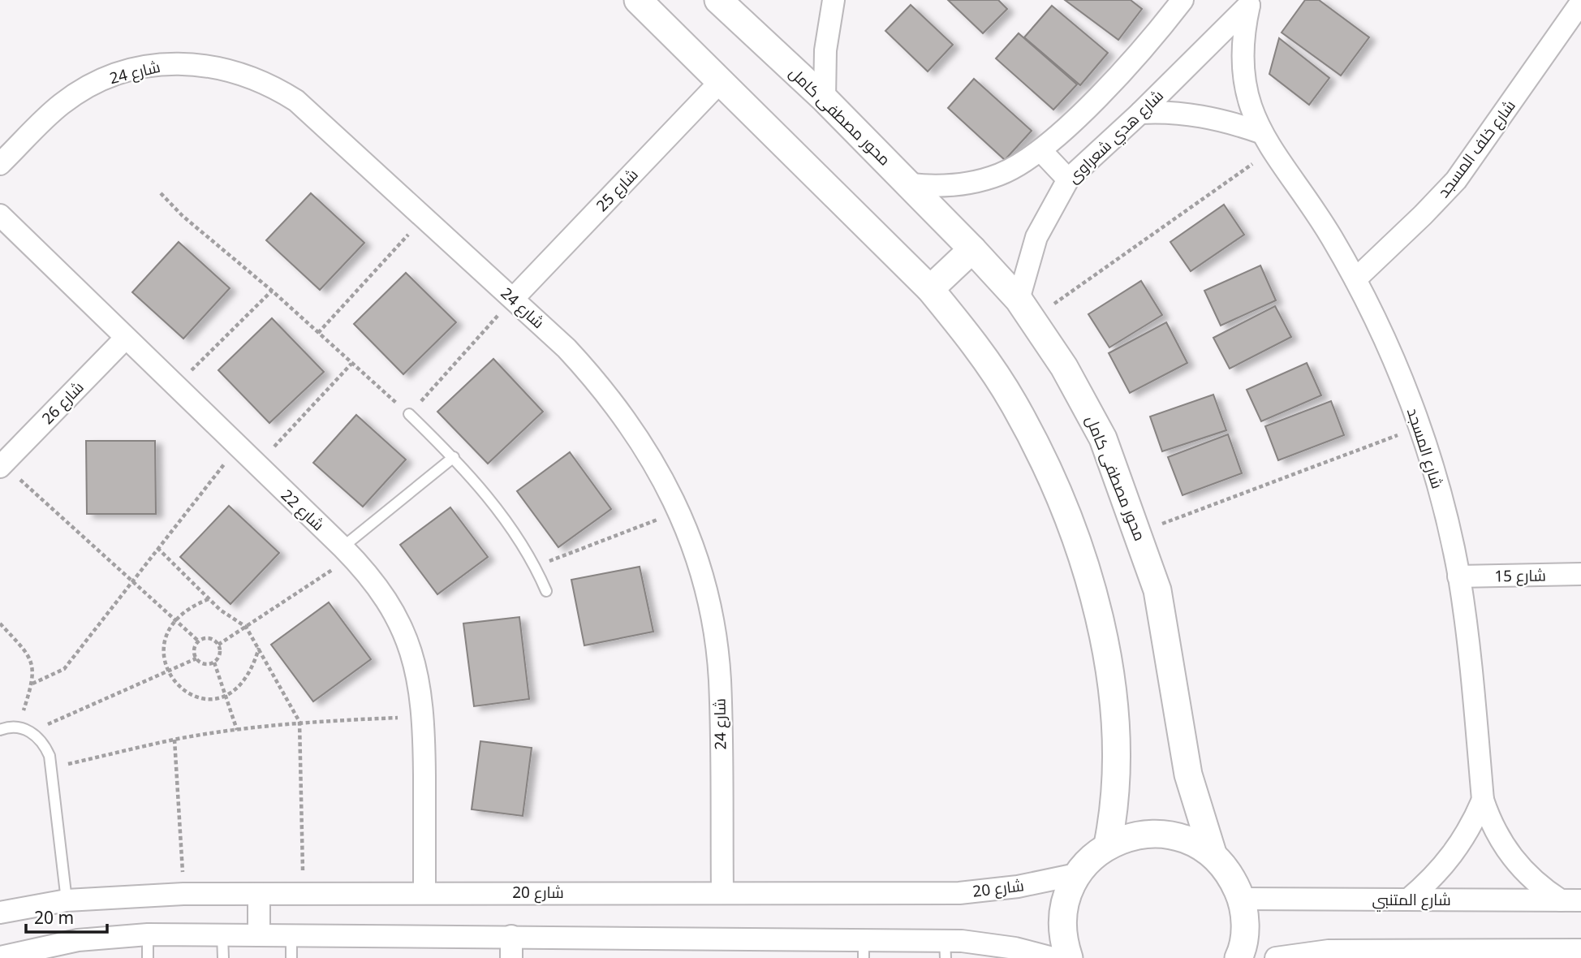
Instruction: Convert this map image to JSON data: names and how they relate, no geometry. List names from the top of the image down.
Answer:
{
  "streets": {
    "street": [
      "شارع 24",
      "محور مصطفى كامل",
      "شارع هدي شعراوى",
      "شارع خلف المسجد",
      "شارع 25",
      "شارع 26",
      "شارع المسجد",
      "شارع 22",
      "شارع 15",
      "شارع 20",
      "شارع المتنبي"
    ]
  },
  "crossings": [
    ["شارع 24", "شارع 25"],
    ["شارع 24", "شارع 20"],
    ["محور مصطفى كامل", "شارع هدي شعراوى"],
    ["شارع هدي شعراوى", "شارع المسجد"],
    ["شارع خلف المسجد", "شارع المسجد"],
    ["شارع 26", "شارع 22"],
    ["شارع المسجد", "شارع 15"],
    ["شارع المسجد", "شارع المتنبي"],
    ["شارع 22", "شارع 20"]
  ],
  "scale_bar": "20 m"
}
